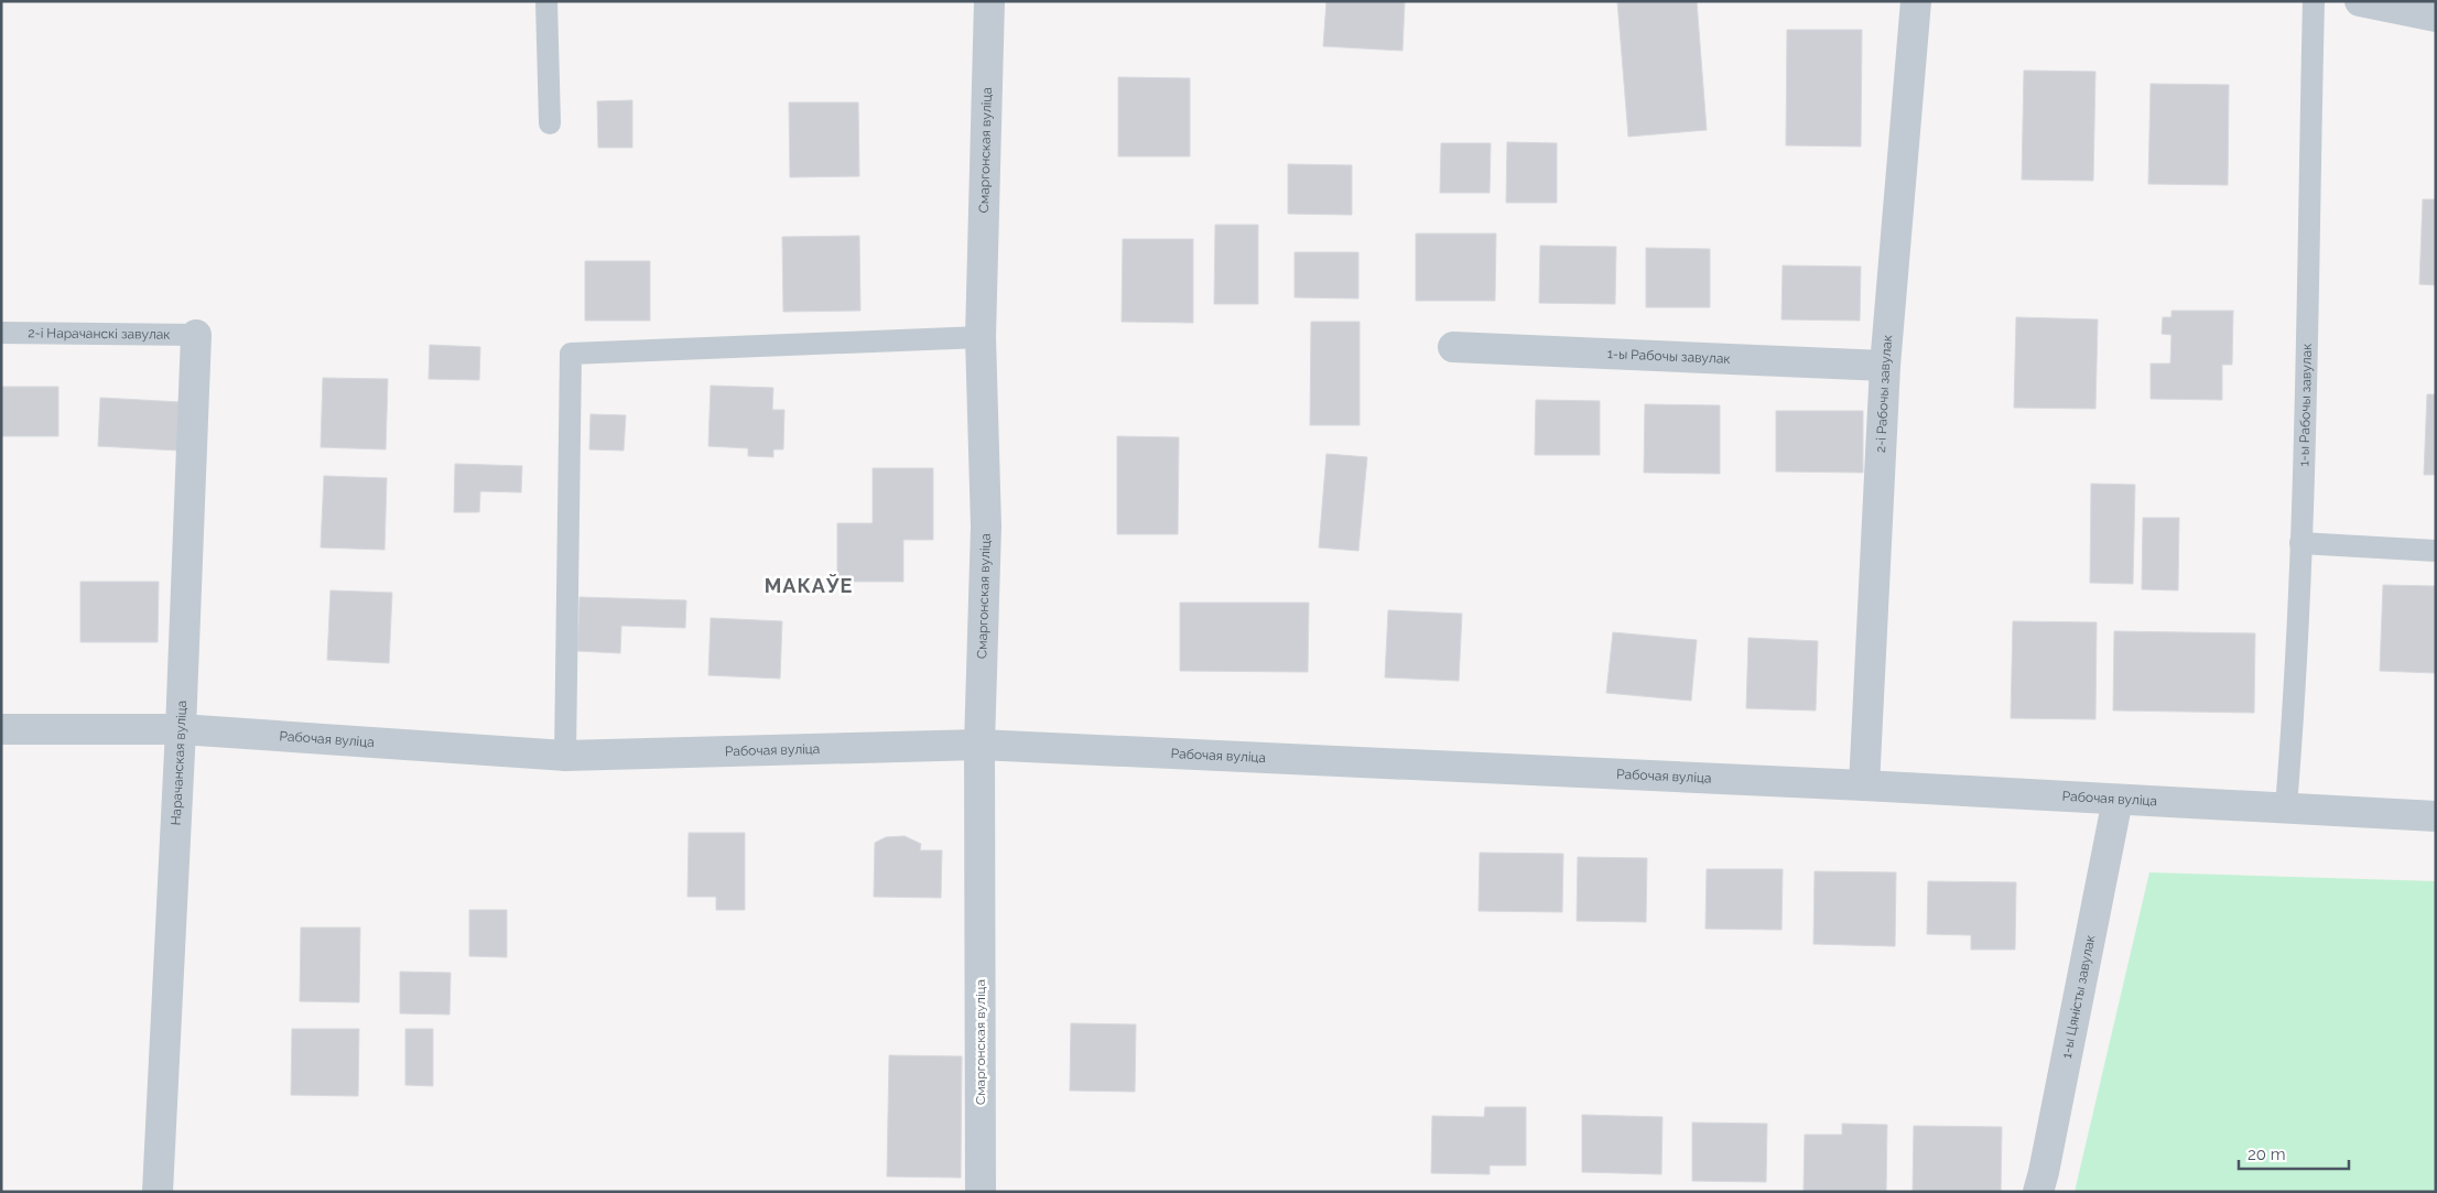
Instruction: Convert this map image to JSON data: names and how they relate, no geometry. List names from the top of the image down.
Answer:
{
  "streets": {
    "street": [
      "Смаргонская вуліца",
      "1-ы Рабочы завулак",
      "2-і Рабочы завулак",
      "Рабочая вуліца",
      "Нарачанская вуліца",
      "1-ы Цяністы завулак"
    ],
    "lane": ["2-і Нарачанскі завулак"]
  },
  "crossings": [
    ["Смаргонская вуліца", "Рабочая вуліца"],
    ["2-і Нарачанскі завулак", "Нарачанская вуліца"],
    ["1-ы Рабочы завулак", "2-і Рабочы завулак"],
    ["1-ы Рабочы завулак", "Рабочая вуліца"],
    ["2-і Рабочы завулак", "Рабочая вуліца"],
    ["Рабочая вуліца", "Нарачанская вуліца"],
    ["Рабочая вуліца", "1-ы Цяністы завулак"]
  ],
  "districts": ["МАКАЎЕ"],
  "scale_bar": "20 m"
}
